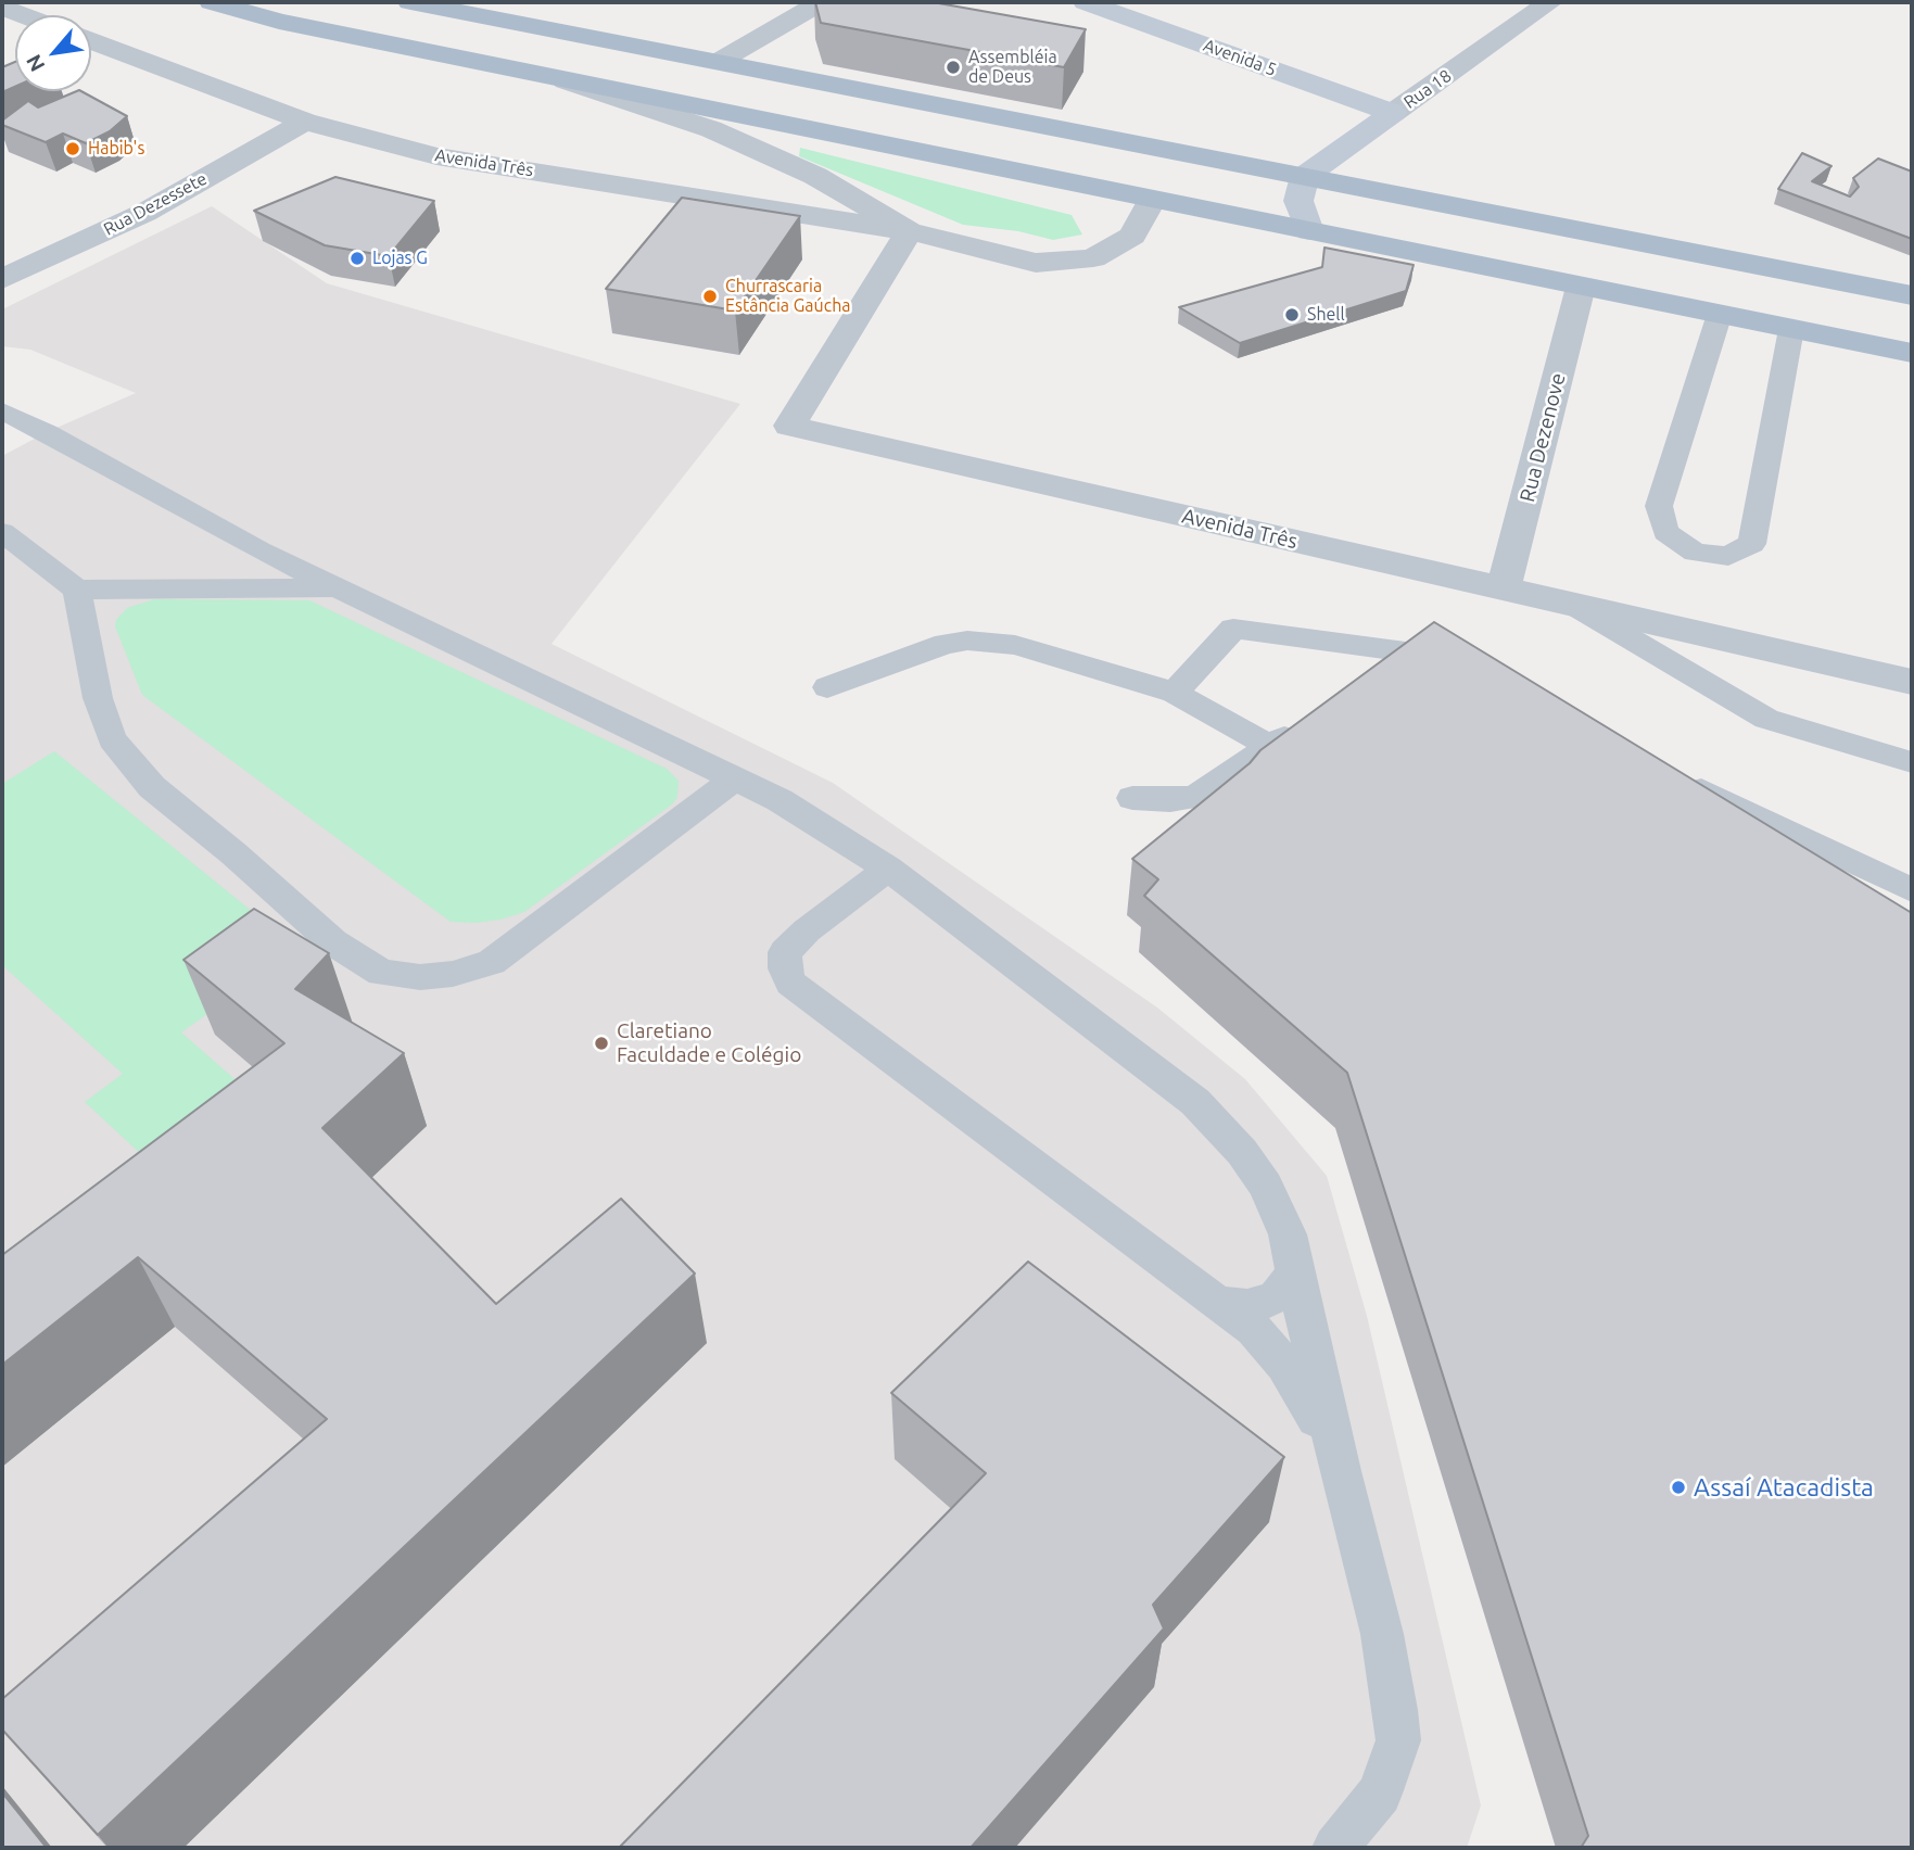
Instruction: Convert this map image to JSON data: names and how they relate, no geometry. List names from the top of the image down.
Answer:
{
  "streets": {
    "main road": ["Avenida 5", "Rua 18"],
    "street": ["Avenida Três", "Rua Dezessete", "Rua Dezenove"]
  },
  "crossings": [
    ["Avenida 5", "Rua 18"],
    ["Avenida Três", "Rua Dezessete"],
    ["Avenida Três", "Rua Dezenove"]
  ],
  "places": [
    "Assembléia de Deus",
    "Habib's",
    "Lojas G",
    "Churrascaria Estância Gaúcha",
    "Shell",
    "Claretiano Faculdade e Colégio",
    "Assaí Atacadista"
  ],
  "north": "bottom left"
}
